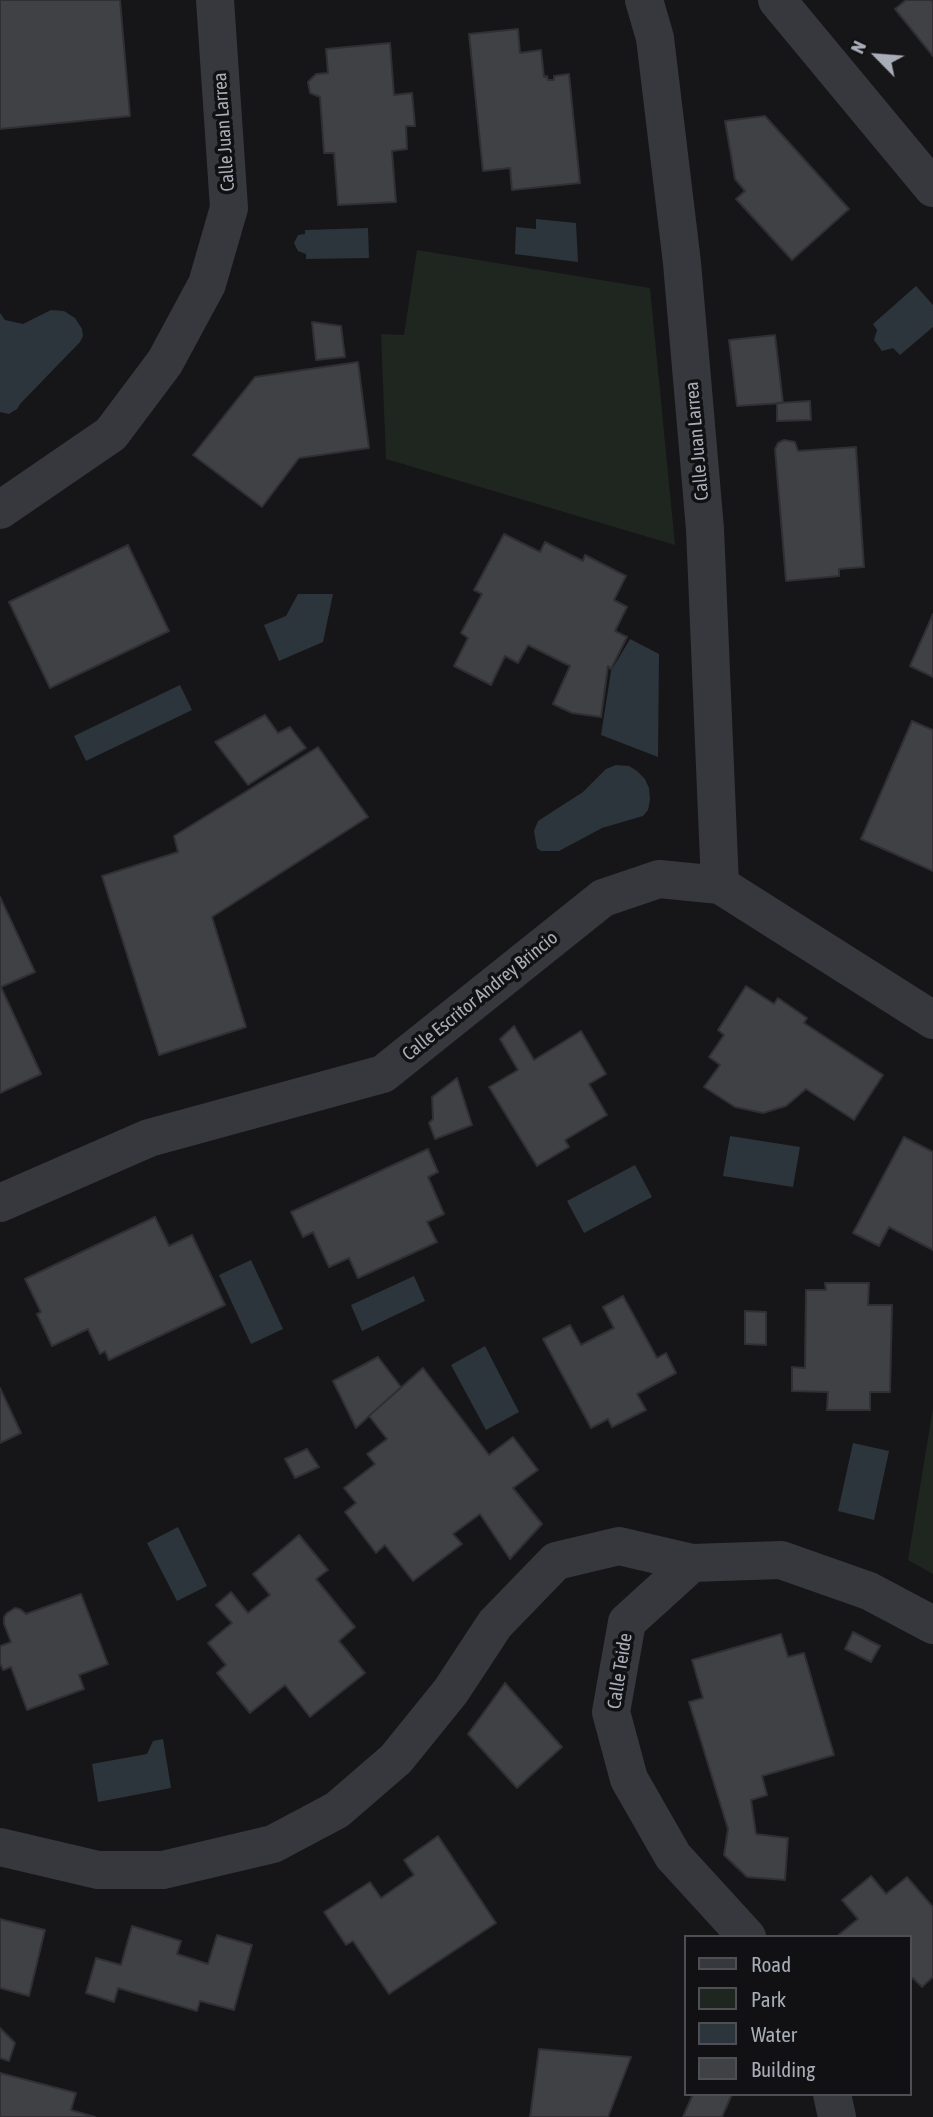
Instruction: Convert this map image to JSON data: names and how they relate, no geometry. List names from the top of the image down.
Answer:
{
  "streets": {
    "street": ["Calle Juan Larrea", "Calle Escritor Andrey Brincio", "Calle Teide"]
  },
  "crossings": [
    ["Calle Juan Larrea", "Calle Escritor Andrey Brincio"]
  ],
  "legend": [
    "Road",
    "Park",
    "Water",
    "Building"
  ],
  "north": "top left"
}
